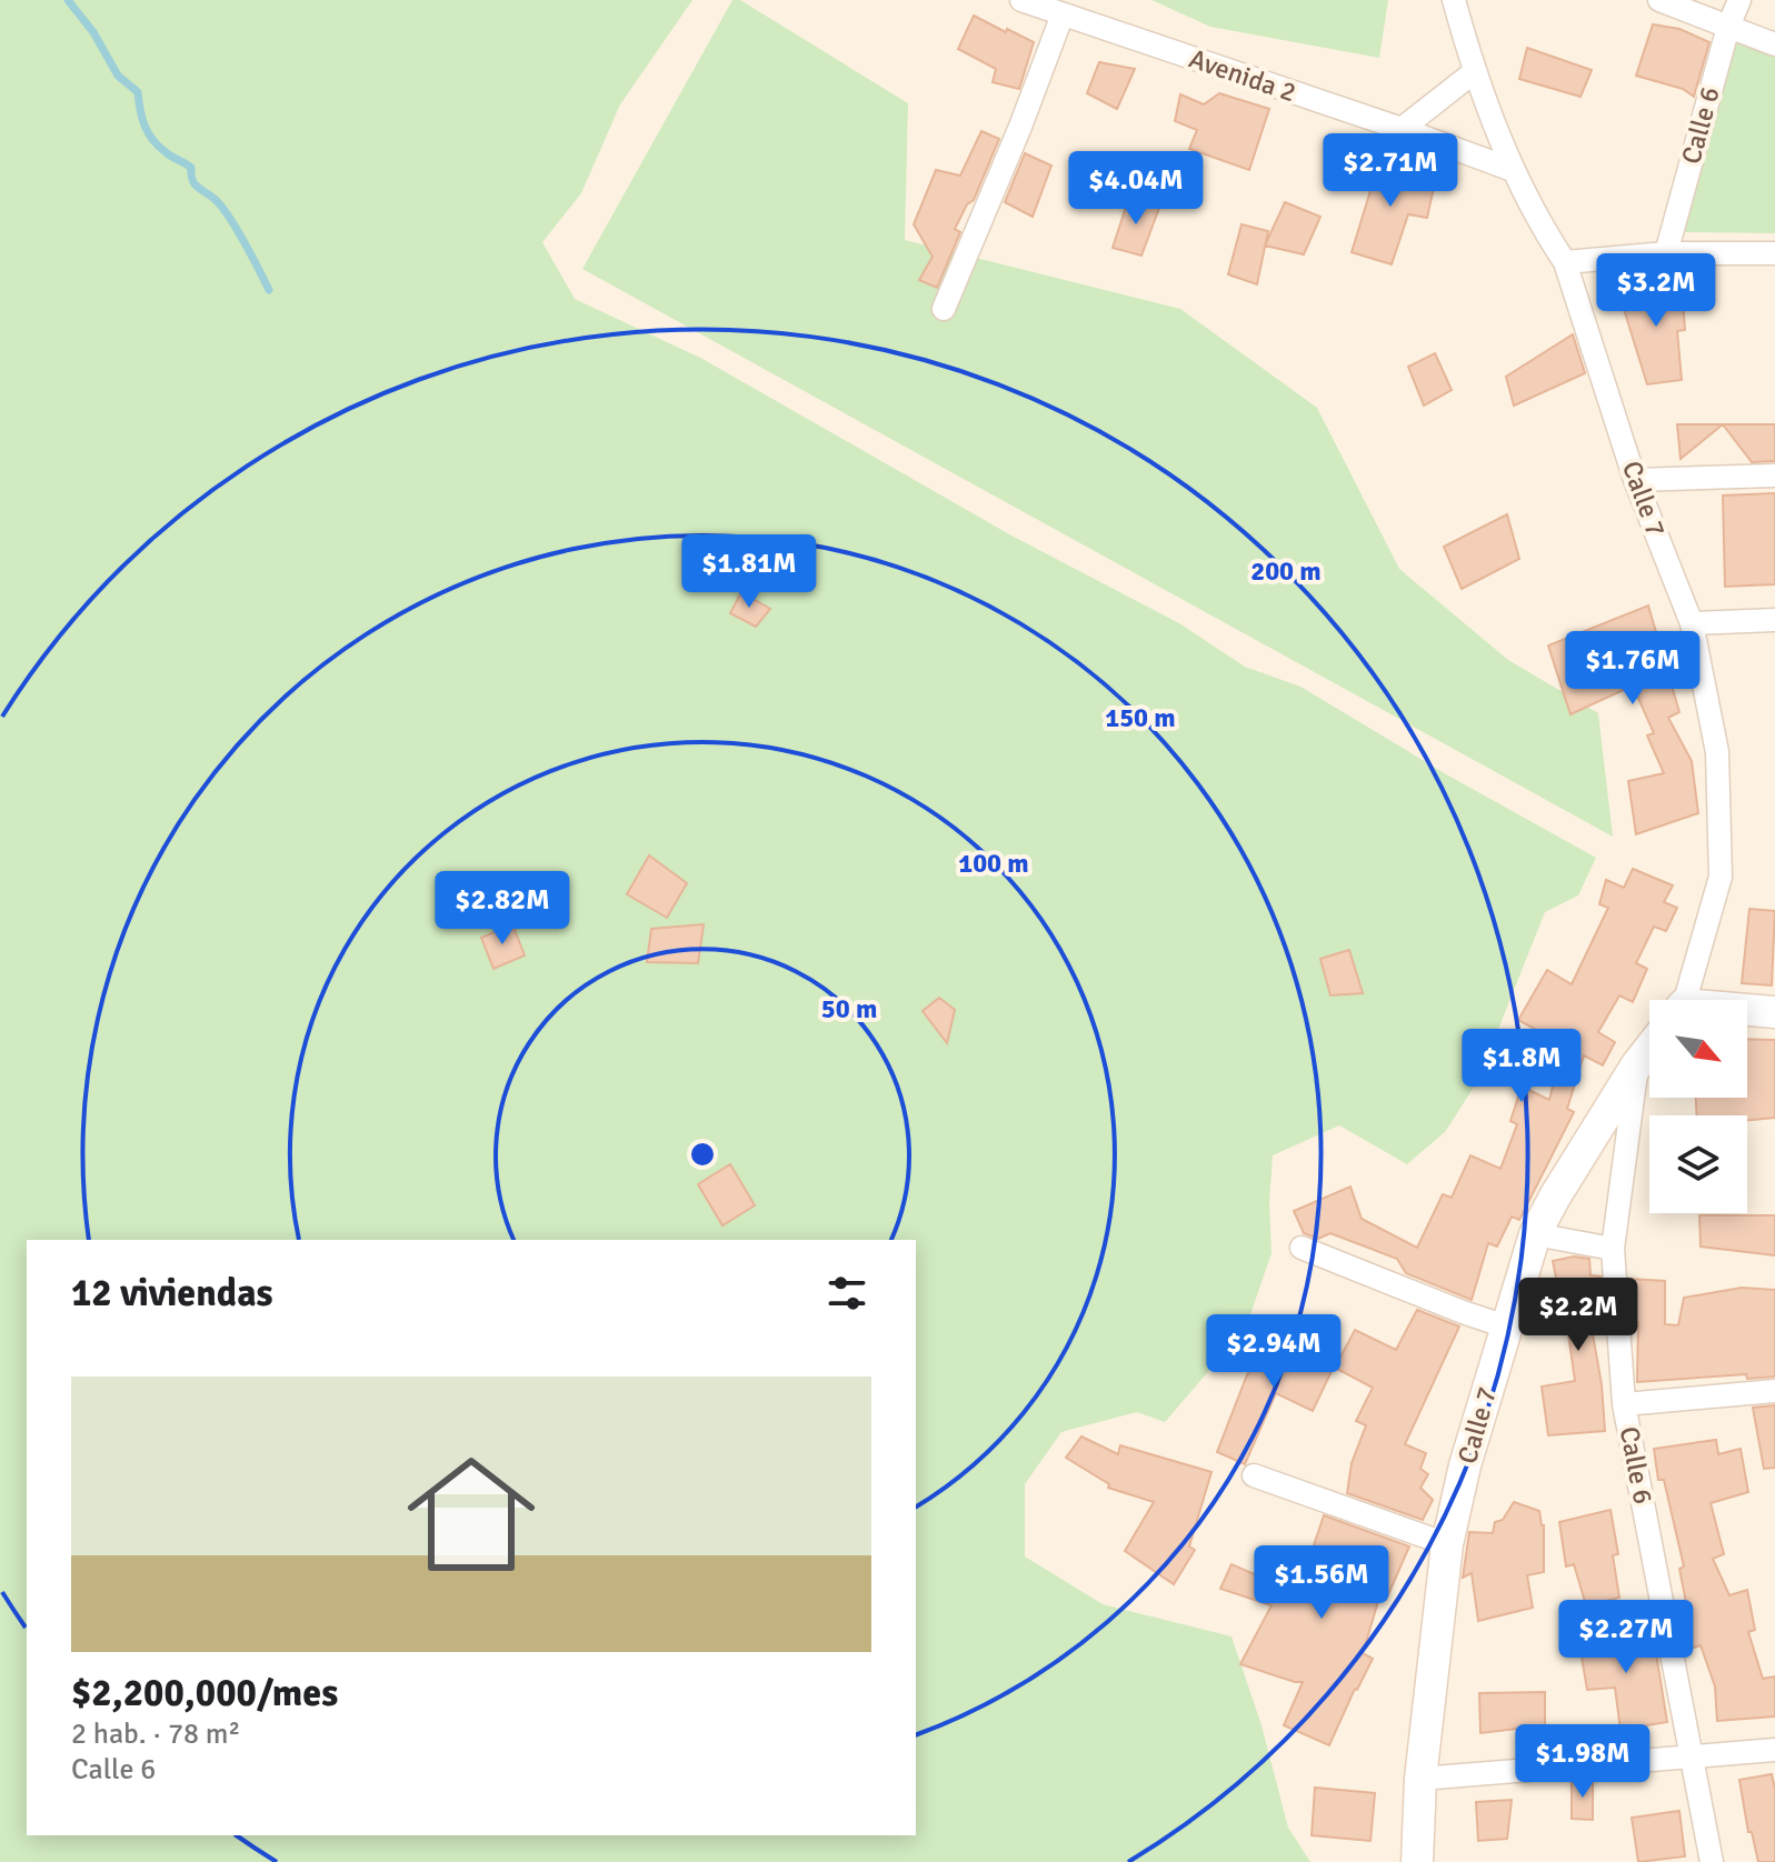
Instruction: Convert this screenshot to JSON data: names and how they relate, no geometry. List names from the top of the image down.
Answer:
{
  "streets": {
    "main road": ["Calle 7"],
    "street": ["Avenida 2", "Calle 6"]
  },
  "crossings": [
    ["Avenida 2", "Calle 7"],
    ["Calle 6", "Calle 7"]
  ],
  "north": "bottom right",
  "page": {
    "price": [
      "$2.71M",
      "$4.04M",
      "$3.2M",
      "$1.81M",
      "$1.76M",
      "$2.82M",
      "$1.8M",
      "$2.2M",
      "$2.94M",
      "$1.56M",
      "$2.27M",
      "$1.98M"
    ],
    "heading": "12 viviendas",
    "list": [
      {
        "name": "$2,200,000/mes",
        "note": "2 hab. · 78 m² · Calle 6"
      }
    ]
  },
  "rings": [
    "200 m",
    "150 m",
    "100 m",
    "50 m"
  ]
}
